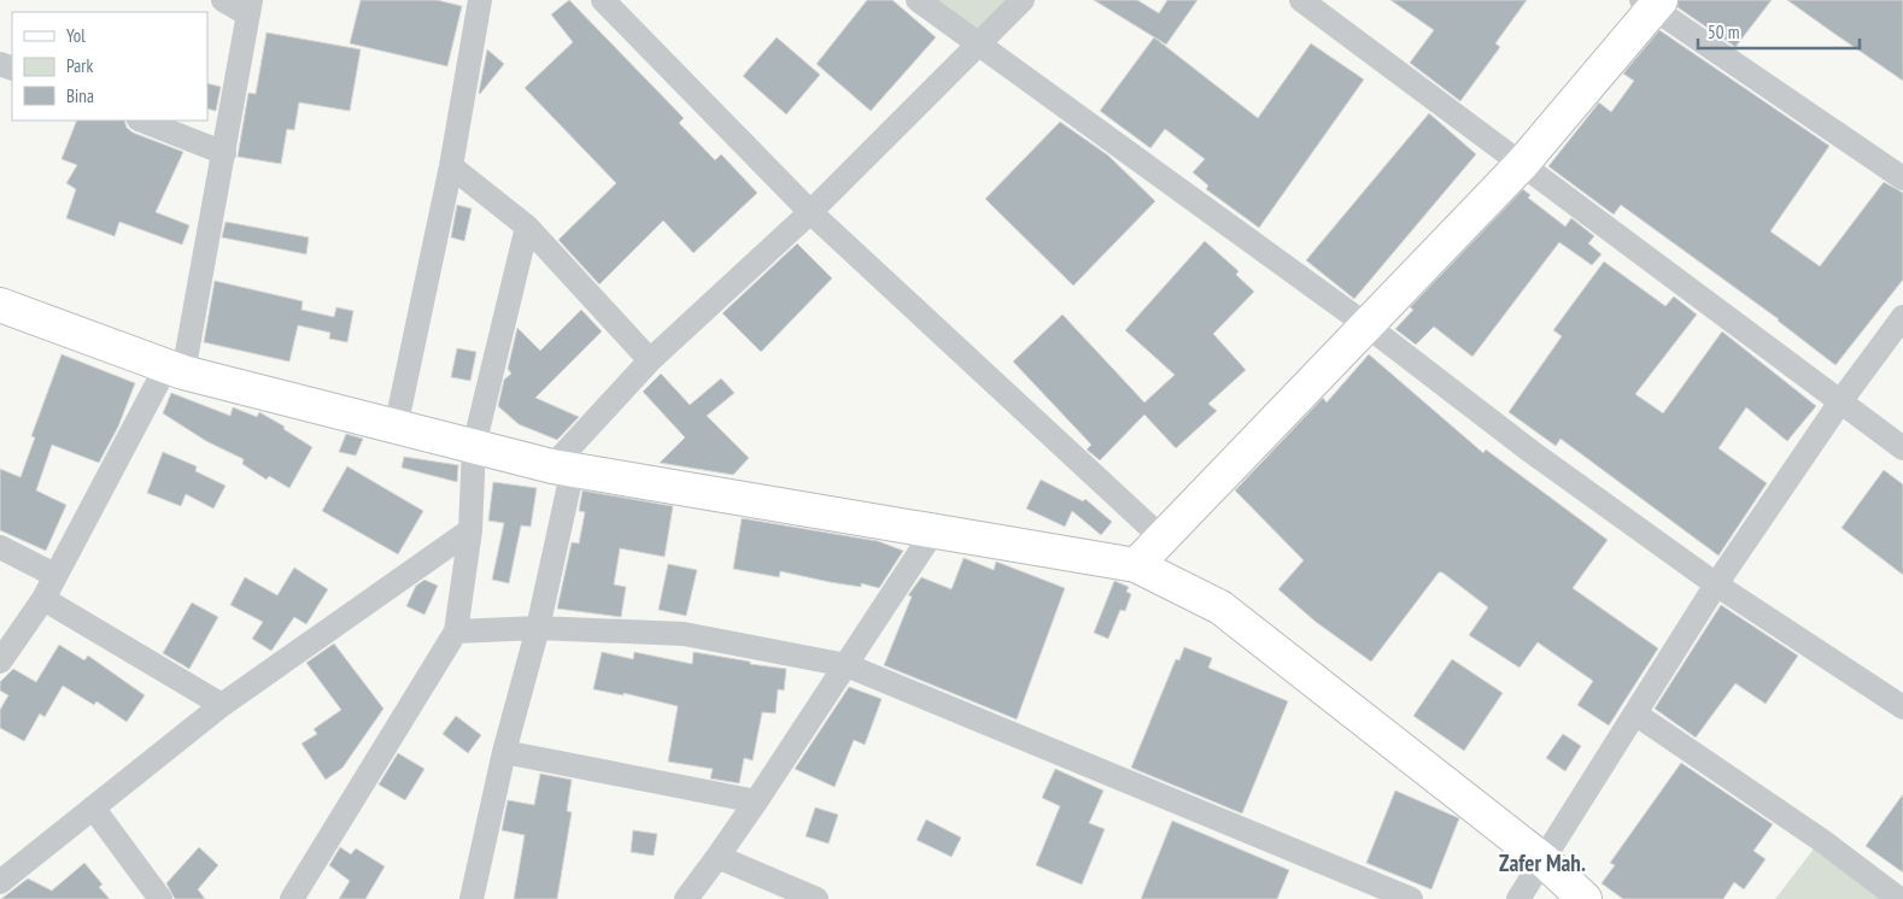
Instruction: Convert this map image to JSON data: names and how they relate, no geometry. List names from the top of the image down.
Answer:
{
  "districts": ["Zafer Mah."],
  "legend": ["Yol", "Park", "Bina"],
  "scale_bar": "50 m"
}
